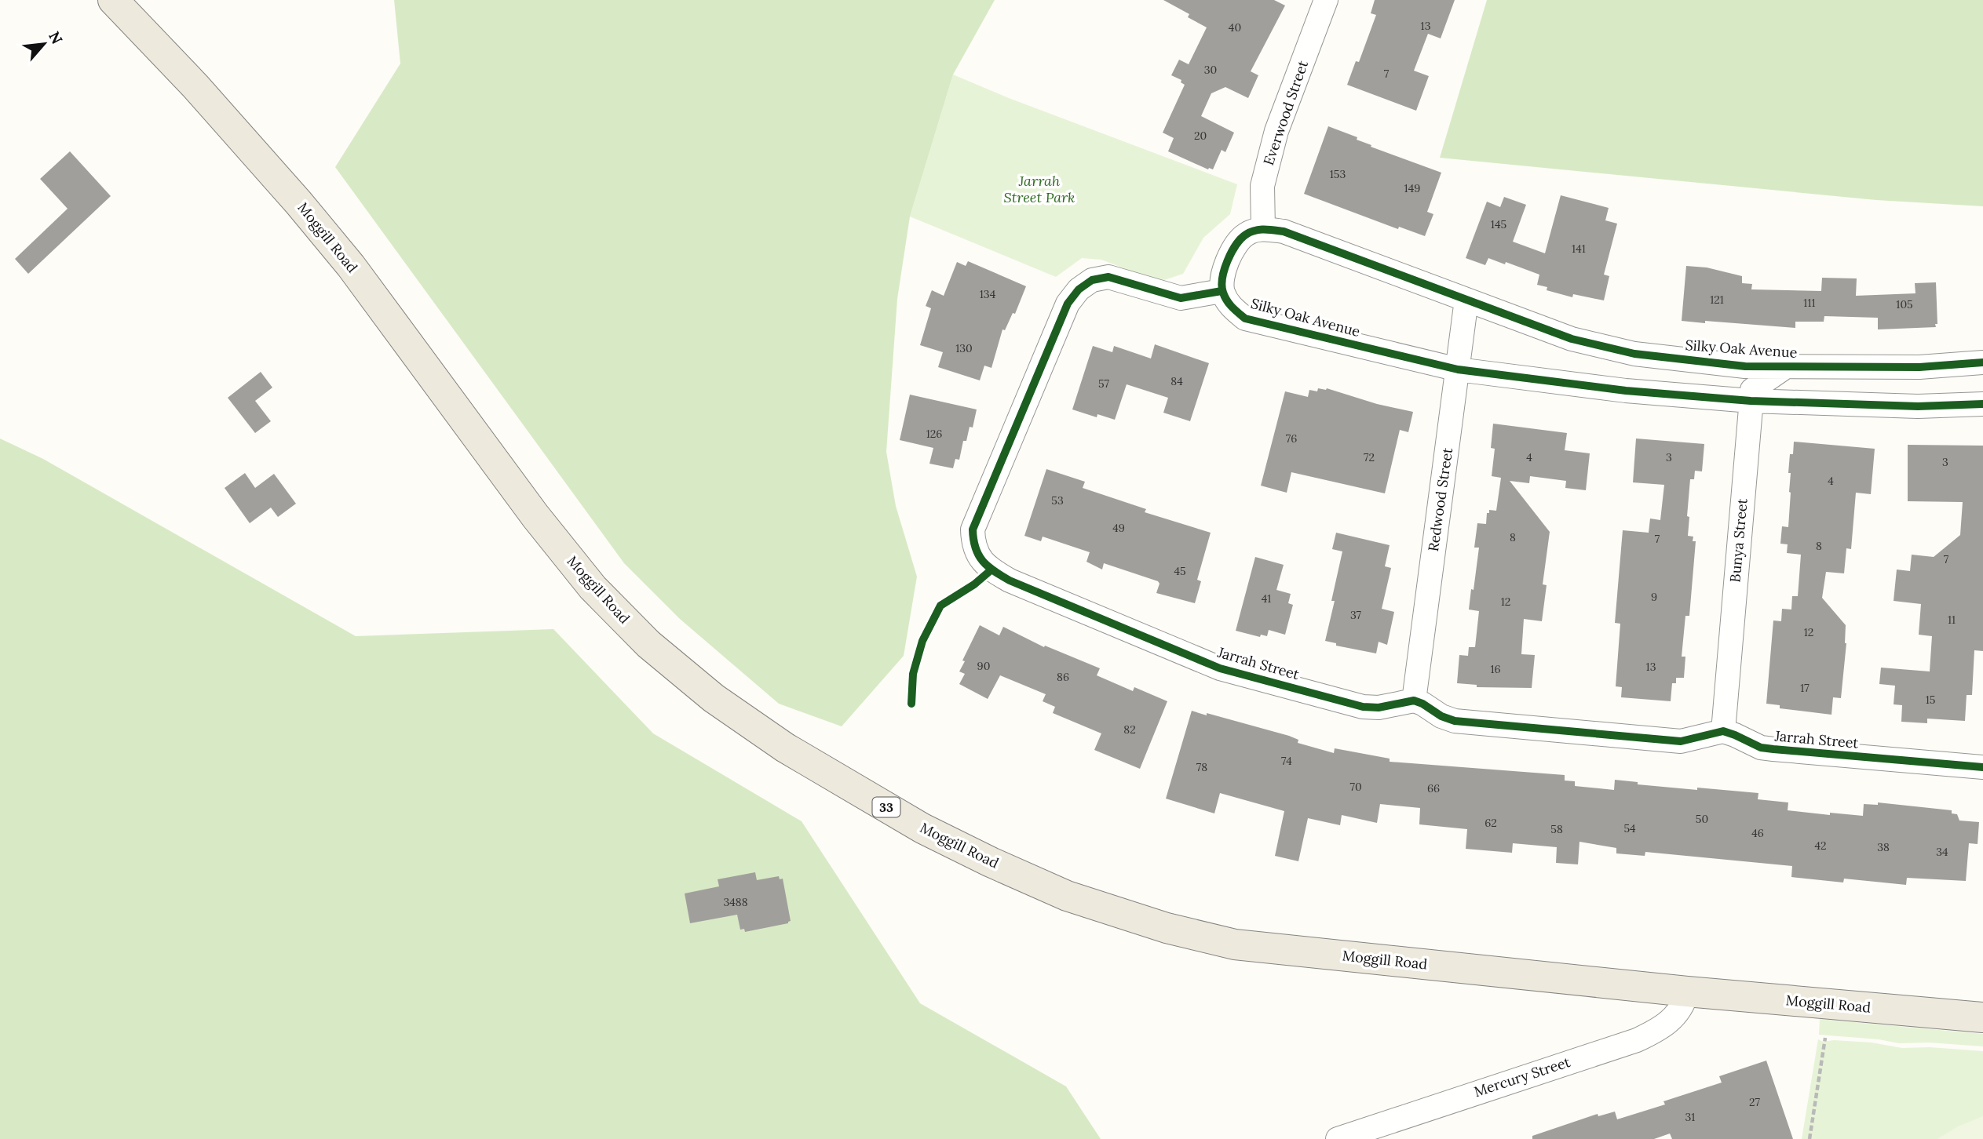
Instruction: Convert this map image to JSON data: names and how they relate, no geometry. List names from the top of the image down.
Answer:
{
  "streets": {
    "main road": ["Moggill Road", "33"],
    "street": [
      "Everwood Street",
      "Silky Oak Avenue",
      "Redwood Street",
      "Bunya Street",
      "Jarrah Street",
      "Mercury Street"
    ]
  },
  "crossings": [
    ["Everwood Street", "Silky Oak Avenue"],
    ["Moggill Road", "Mercury Street"],
    ["Silky Oak Avenue", "Redwood Street"],
    ["Silky Oak Avenue", "Bunya Street"],
    ["Silky Oak Avenue", "Jarrah Street"],
    ["Redwood Street", "Jarrah Street"],
    ["Bunya Street", "Jarrah Street"]
  ],
  "parks": ["Jarrah Street Park"],
  "house_numbers": [
    "13",
    "40",
    "30",
    "7",
    "20",
    "153",
    "149",
    "145",
    "141",
    "134",
    "121",
    "111",
    "105",
    "130",
    "84",
    "57",
    "126",
    "76",
    "72",
    "4",
    "3",
    "3",
    "4",
    "53",
    "49",
    "8",
    "7",
    "8",
    "7",
    "45",
    "9",
    "41",
    "12",
    "37",
    "11",
    "12",
    "90",
    "13",
    "16",
    "86",
    "17",
    "15",
    "82",
    "74",
    "78",
    "70",
    "66",
    "50",
    "62",
    "54",
    "58",
    "46",
    "42",
    "38",
    "34",
    "3488",
    "27",
    "31"
  ],
  "north": "top right"
}
